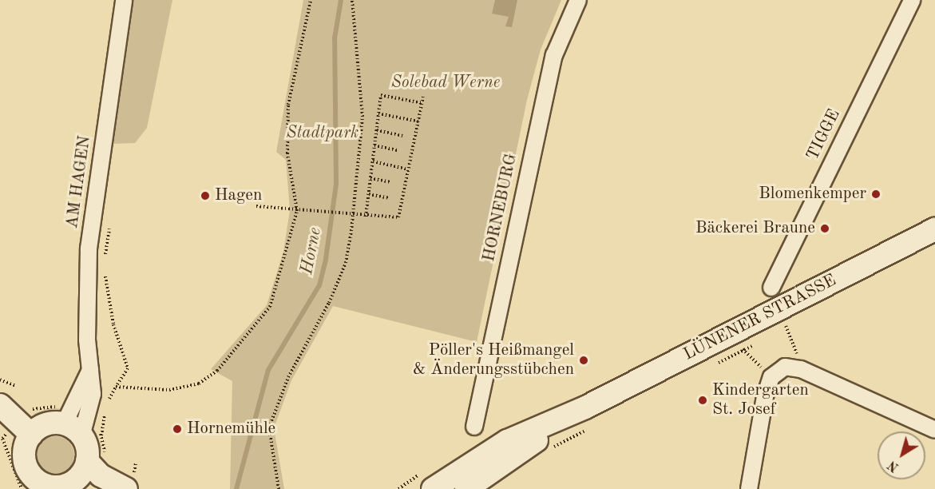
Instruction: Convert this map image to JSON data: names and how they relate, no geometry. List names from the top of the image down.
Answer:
{
  "streets": {
    "main road": ["LÜNENER STRASSE"],
    "street": ["TIGGE", "AM HAGEN", "HORNEBURG"]
  },
  "water": ["Horne"],
  "parks": ["Solebad Werne", "Stadtpark"],
  "places": [
    "Blomenkemper",
    "Hagen",
    "Bäckerei Braune",
    "Pöller's Heißmangel & Änderungsstübchen",
    "Kindergarten St. Josef",
    "Hornemühle"
  ],
  "north": "bottom left"
}
